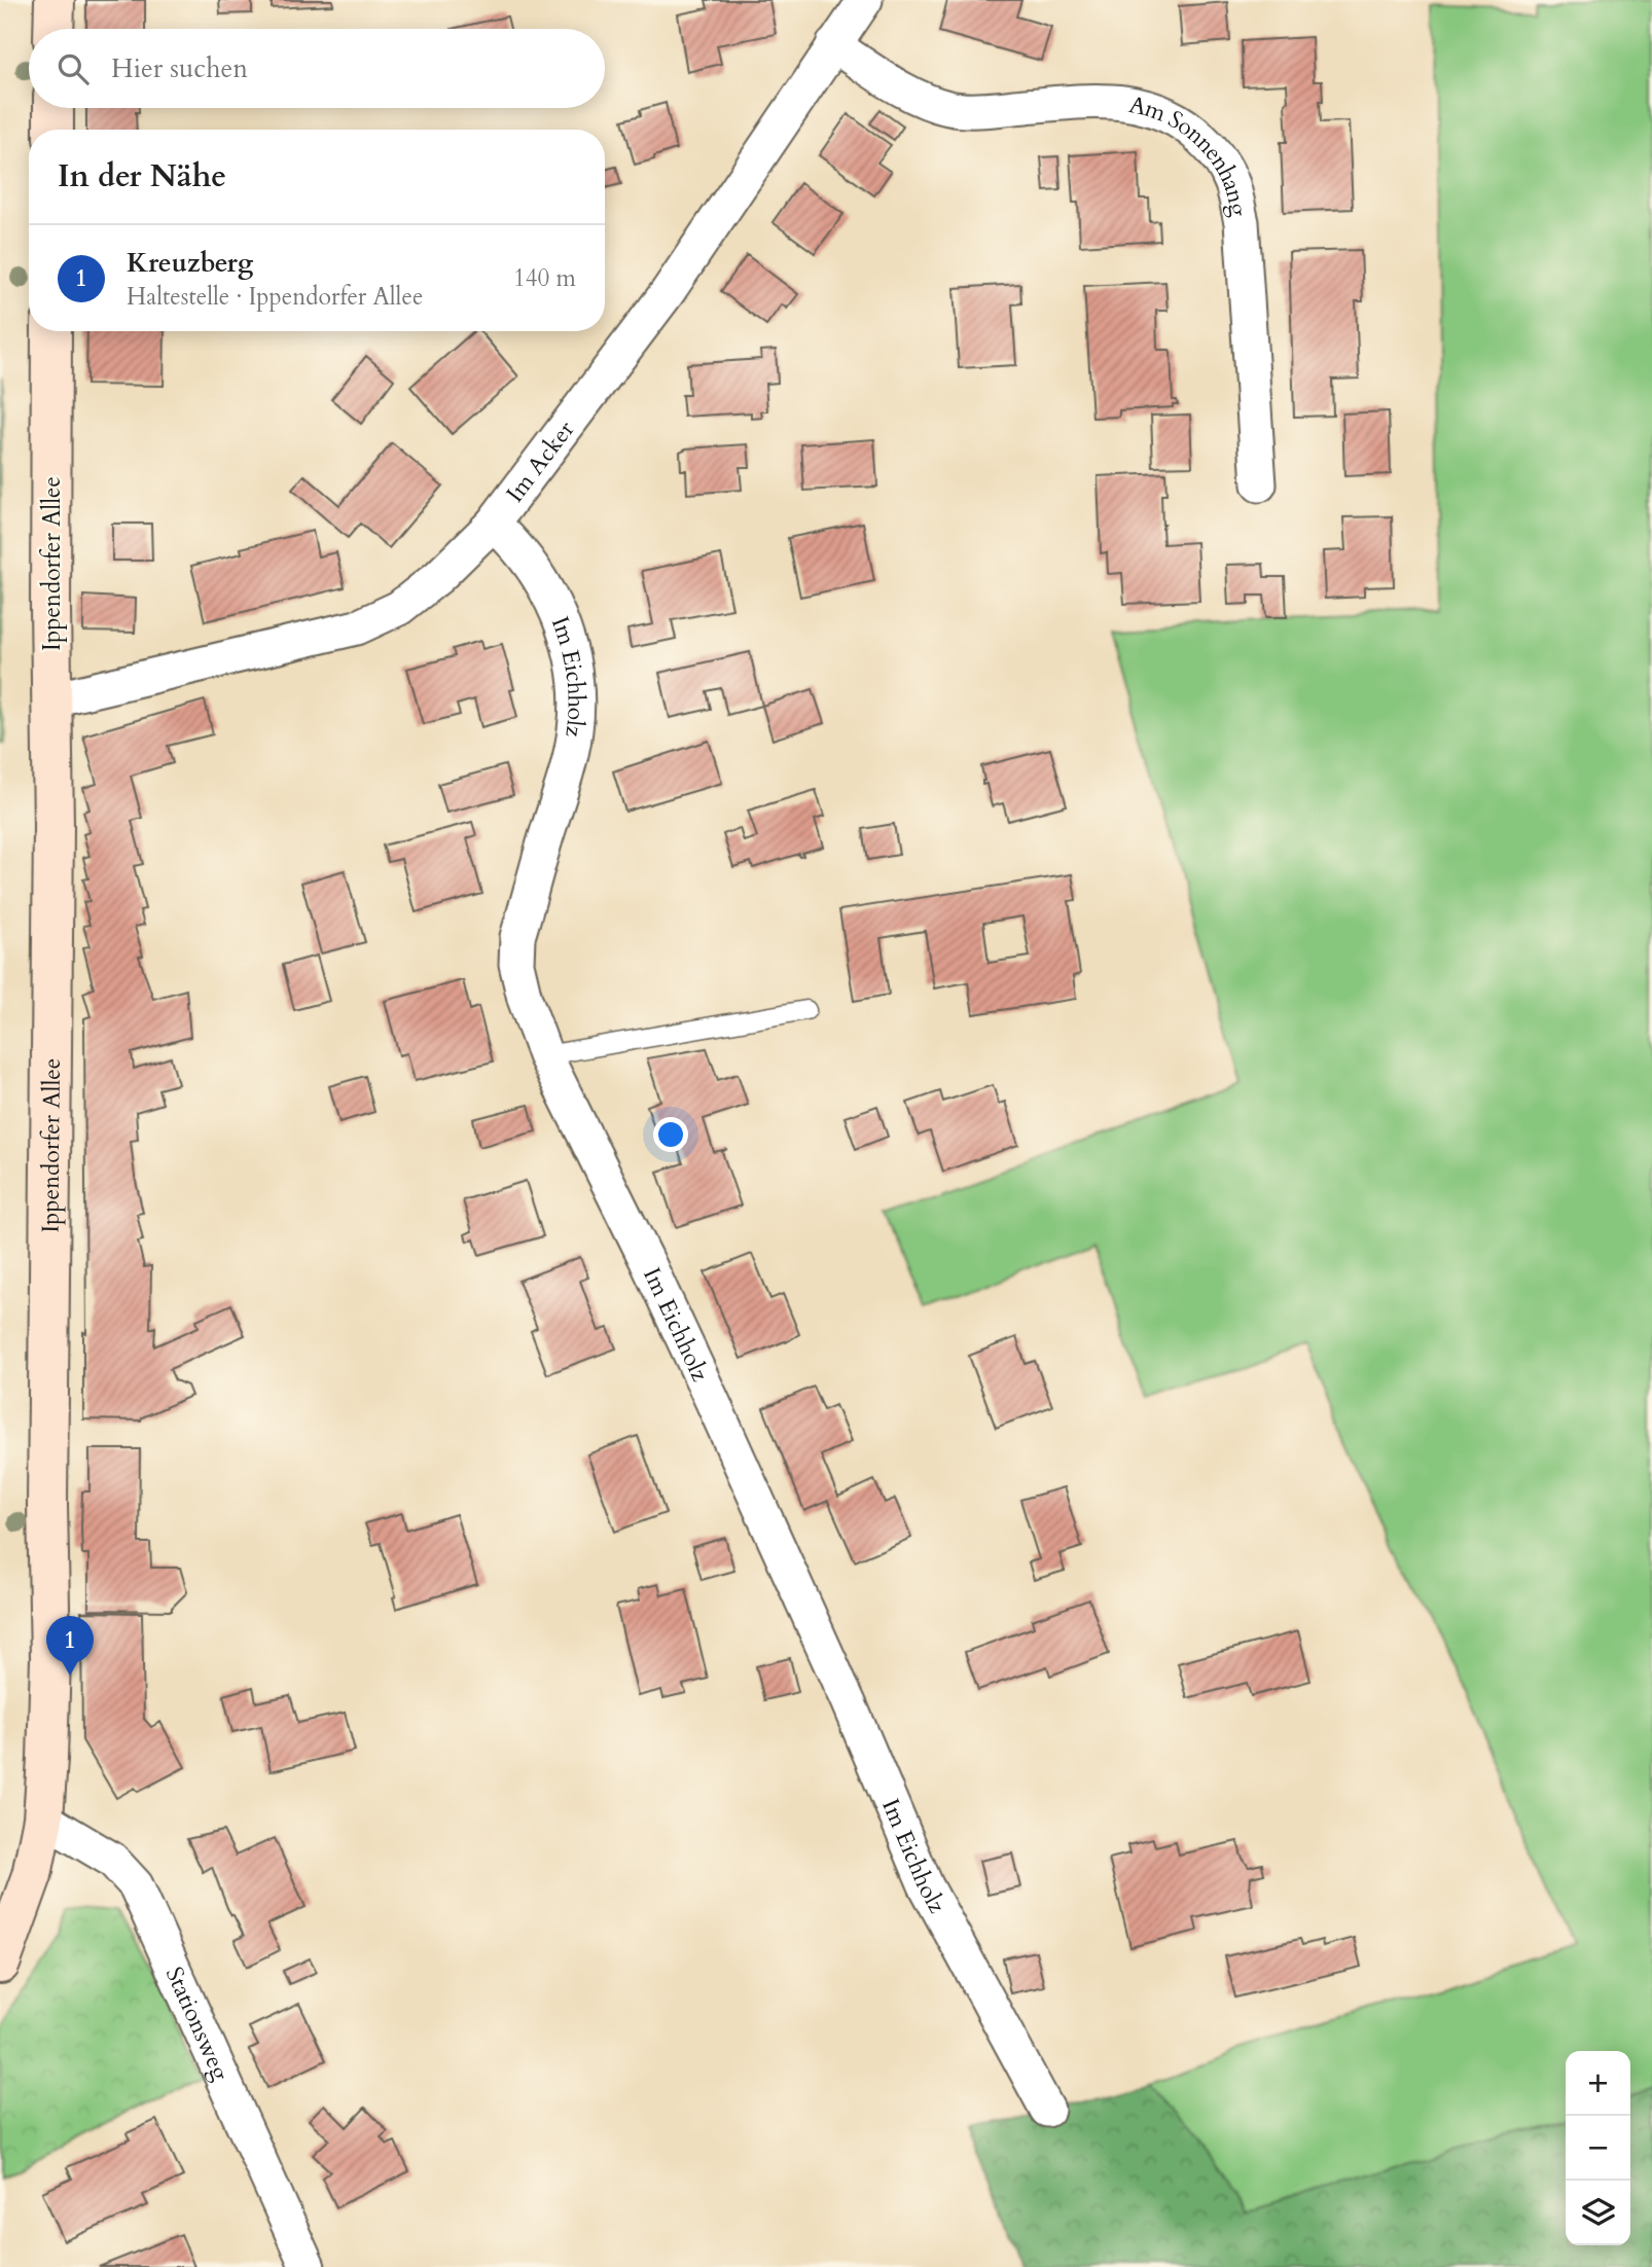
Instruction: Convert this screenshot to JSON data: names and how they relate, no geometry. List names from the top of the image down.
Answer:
{
  "streets": {
    "street": [
      "Am Sonnenhang",
      "Im Acker",
      "Ippendorfer Allee",
      "Im Eichholz",
      "Stationsweg"
    ]
  },
  "crossings": [
    ["Am Sonnenhang", "Im Acker"],
    ["Im Acker", "Ippendorfer Allee"],
    ["Im Acker", "Im Eichholz"],
    ["Ippendorfer Allee", "Stationsweg"]
  ],
  "page": {
    "search": "Hier suchen",
    "heading": "In der Nähe",
    "list": [
      {
        "mark": "1",
        "name": "Kreuzberg",
        "note": "Haltestelle · Ippendorfer Allee",
        "value": "140 m"
      }
    ],
    "pins": "1",
    "map_buttons": ["+", "−"]
  }
}
